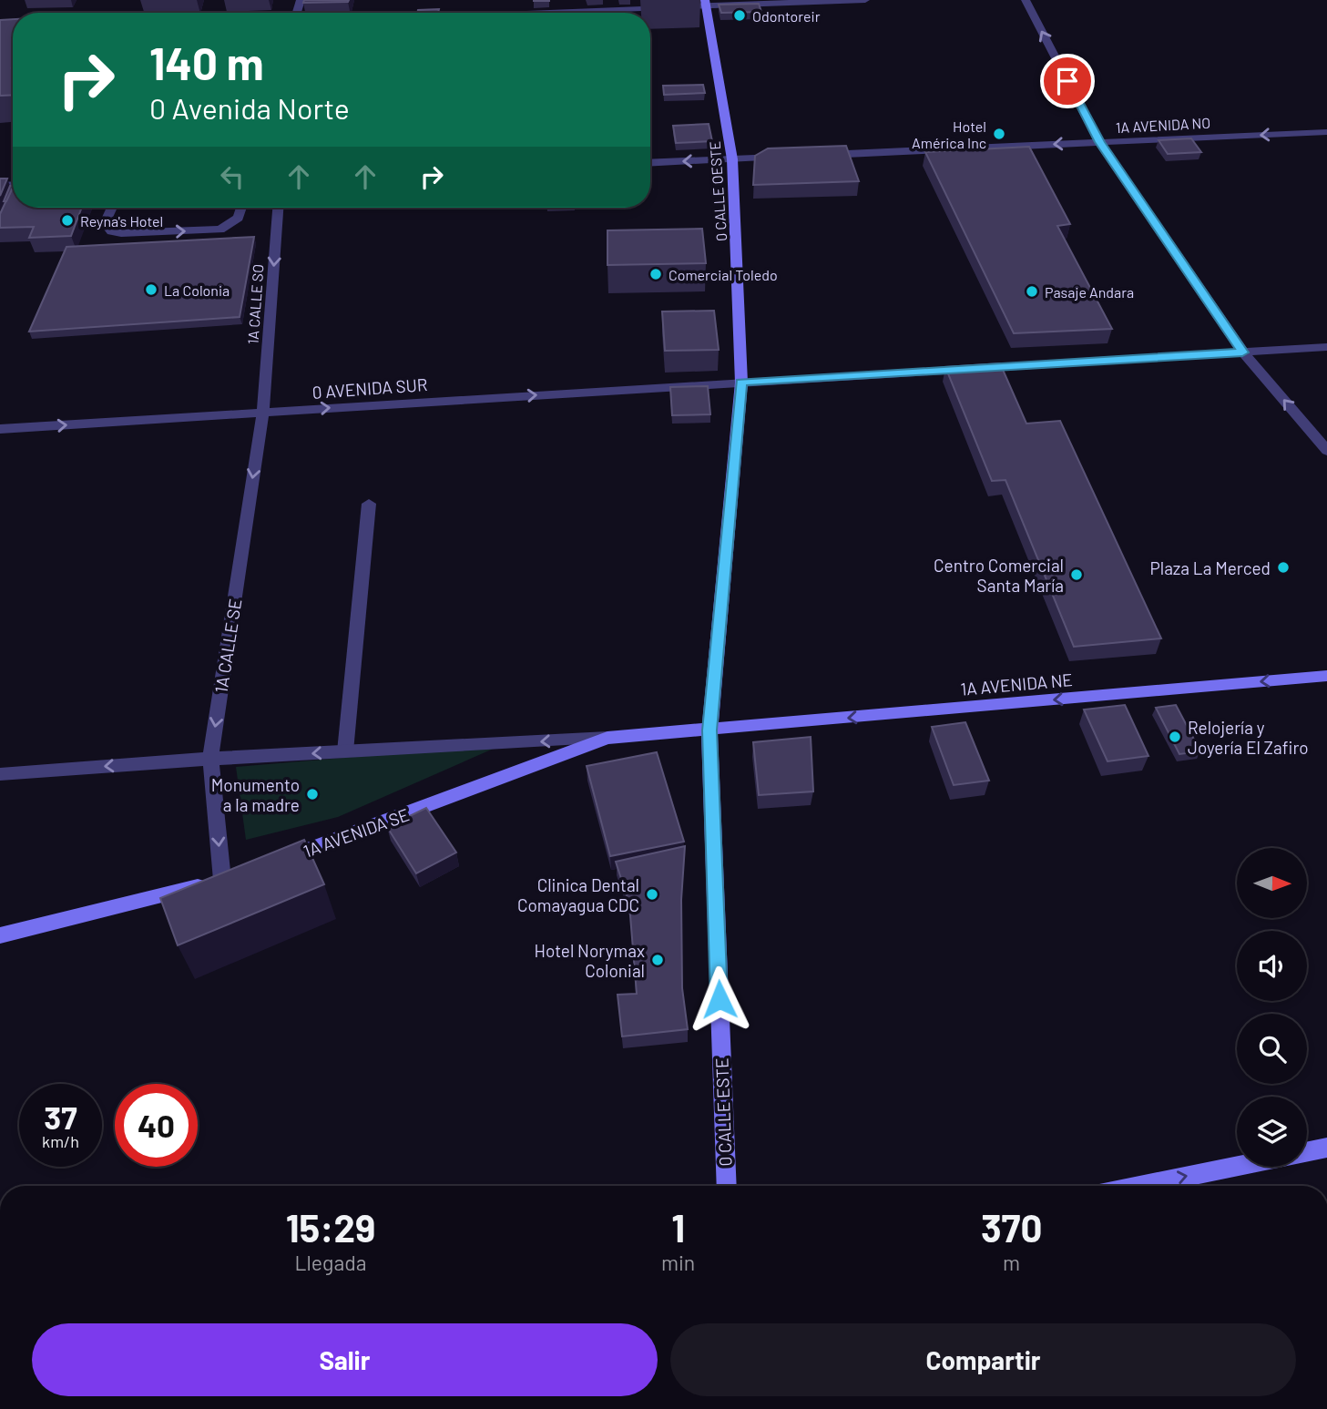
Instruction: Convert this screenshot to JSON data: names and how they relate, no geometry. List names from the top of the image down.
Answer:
{
  "streets": {
    "street": [
      "1A AVENIDA NO",
      "0 CALLE OESTE",
      "1A CALLE SO",
      "0 AVENIDA SUR",
      "1A CALLE SE",
      "1A AVENIDA NE",
      "1A AVENIDA SE",
      "0 CALLE ESTE"
    ]
  },
  "crossings": [
    ["0 CALLE OESTE", "0 AVENIDA SUR"],
    ["0 CALLE OESTE", "0 CALLE ESTE"],
    ["1A CALLE SO", "0 AVENIDA SUR"],
    ["1A CALLE SO", "1A CALLE SE"],
    ["0 AVENIDA SUR", "1A CALLE SE"],
    ["0 AVENIDA SUR", "0 CALLE ESTE"],
    ["1A AVENIDA NE", "1A AVENIDA SE"],
    ["1A AVENIDA NE", "0 CALLE ESTE"],
    ["1A AVENIDA SE", "0 CALLE ESTE"]
  ],
  "one_way": [
    "1A AVENIDA NO",
    "1A CALLE SO",
    "0 AVENIDA SUR",
    "1A AVENIDA NE"
  ],
  "places": [
    "Odontoreir",
    "Hotel América Inc",
    "Reyna's Hotel",
    "Comercial Toledo",
    "La Colonia",
    "Pasaje Andara",
    "Plaza La Merced",
    "Centro Comercial Santa María",
    "Relojería y Joyería El Zafiro",
    "Monumento a la madre",
    "Clinica Dental Comayagua CDC",
    "Hotel Norymax Colonial"
  ],
  "north": "right",
  "page": {
    "turn": ["140 m", "0 Avenida Norte"],
    "speed": "37 km/h",
    "limit": "40",
    "eta": [
      "15:29",
      "Llegada",
      "1",
      "min",
      "370",
      "m"
    ],
    "buttons": ["Salir", "Compartir"]
  }
}
